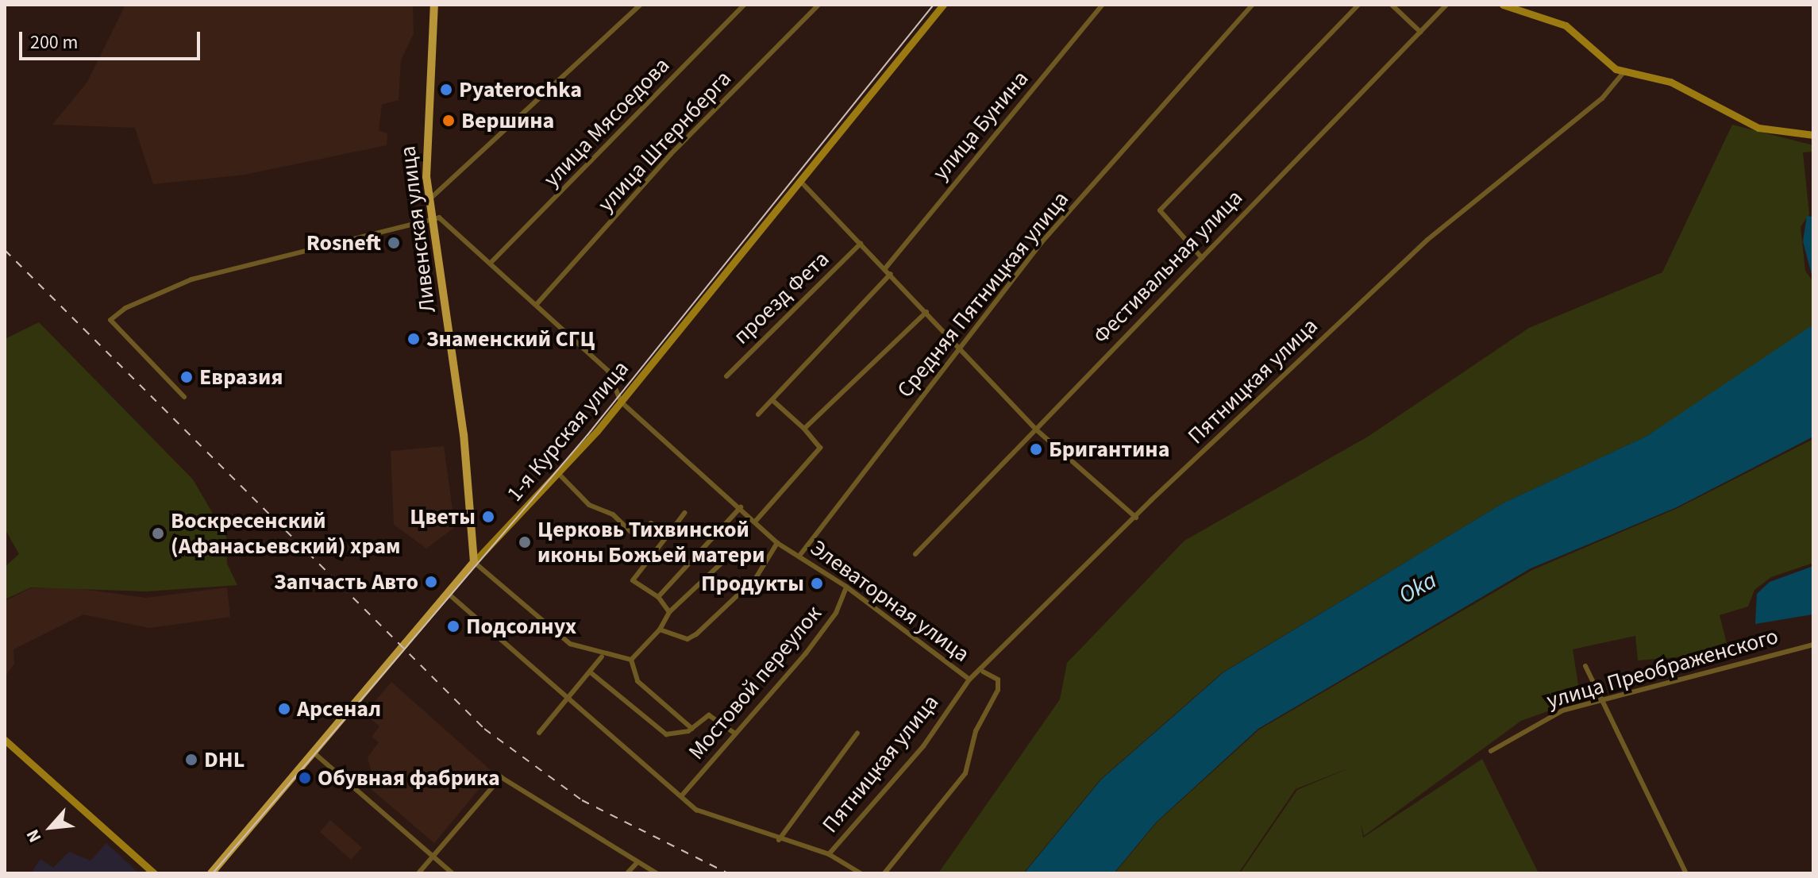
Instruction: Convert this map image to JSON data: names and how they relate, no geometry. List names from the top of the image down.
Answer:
{
  "streets": {
    "main road": ["Ливенская улица", "1-я Курская улица"],
    "street": [
      "улица Мясоедова",
      "улица Бунина",
      "улица Штернберга",
      "Фестивальная улица",
      "Средняя Пятницкая улица",
      "проезд Фета",
      "Пятницкая улица",
      "Элеваторная улица",
      "улица Преображенского",
      "Мостовой переулок"
    ]
  },
  "crossings": [
    ["улица Мясоедова", "Элеваторная улица"],
    ["улица Штернберга", "Элеваторная улица"],
    ["Ливенская улица", "1-я Курская улица"],
    ["Ливенская улица", "Элеваторная улица"],
    ["Средняя Пятницкая улица", "Элеваторная улица"],
    ["Пятницкая улица", "Элеваторная улица"],
    ["1-я Курская улица", "Элеваторная улица"],
    ["Элеваторная улица", "Мостовой переулок"]
  ],
  "water": ["Oka"],
  "places": [
    "Pyaterochka",
    "Вершина",
    "Rosneft",
    "Знаменский СГЦ",
    "Евразия",
    "Бригантина",
    "Цветы",
    "Воскресенский (Афанасьевский) храм",
    "Церковь Тихвинской иконы Божьей матери",
    "Запчасть Авто",
    "Продукты",
    "Подсолнух",
    "Арсенал",
    "DHL",
    "Обувная фабрика"
  ],
  "scale_bar": "200 m",
  "north": "bottom left"
}
